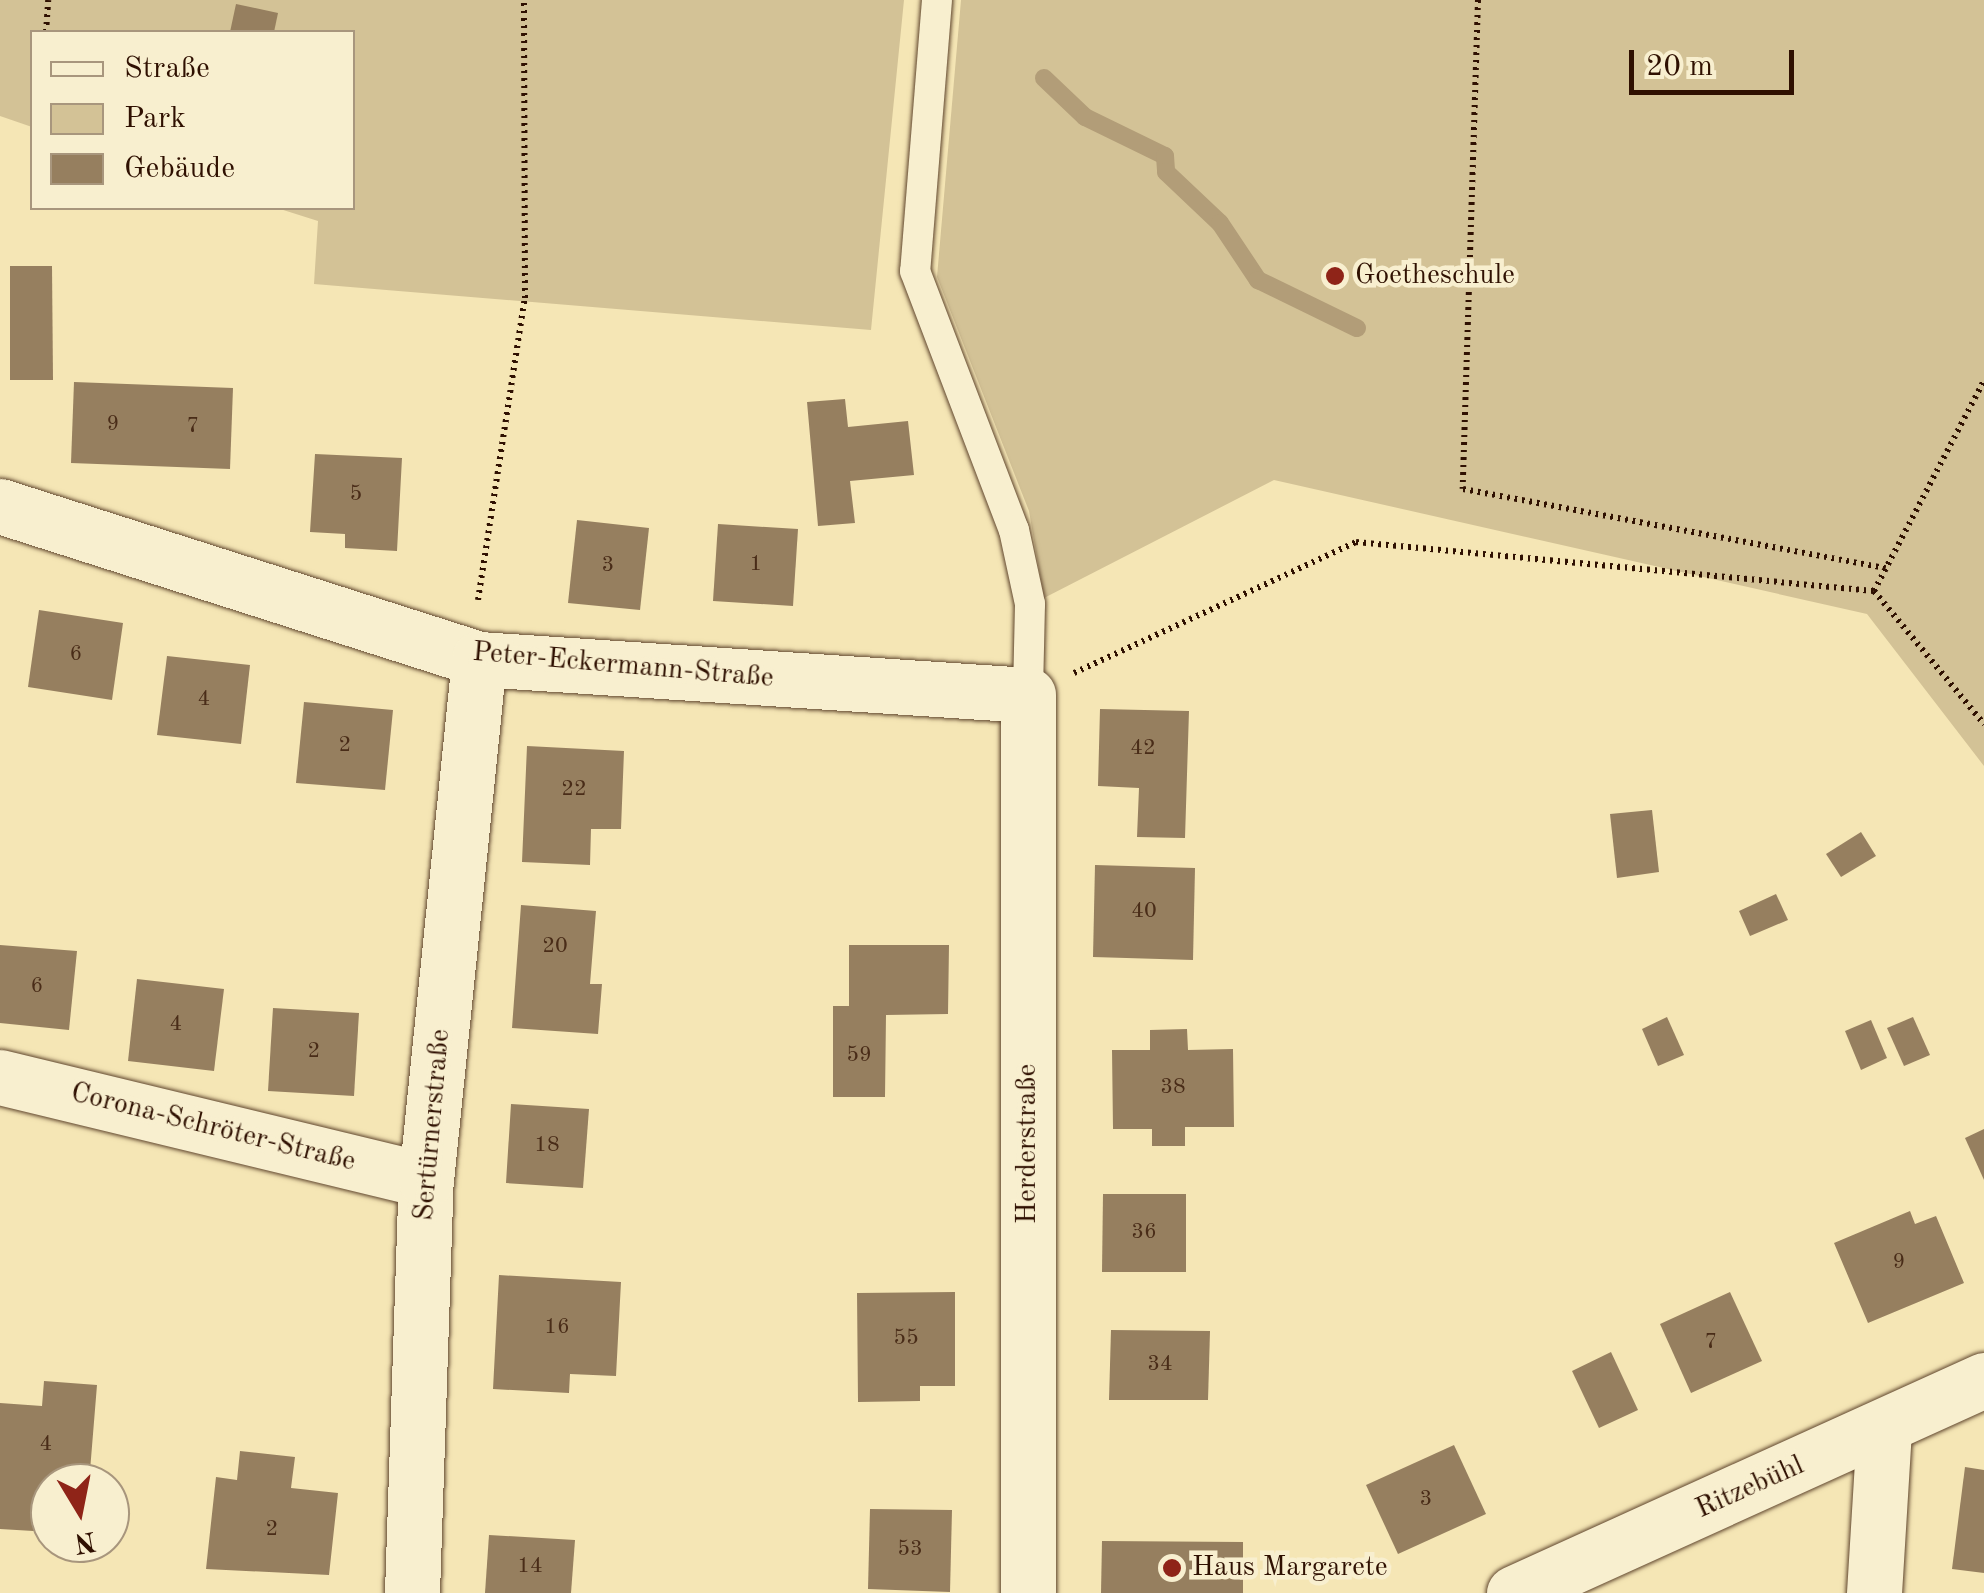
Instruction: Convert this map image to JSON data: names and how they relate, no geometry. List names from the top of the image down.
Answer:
{
  "streets": {
    "street": [
      "Peter-Eckermann-Straße",
      "Sertürnerstraße",
      "Corona-Schröter-Straße",
      "Herderstraße",
      "Ritzebühl"
    ]
  },
  "crossings": [
    ["Peter-Eckermann-Straße", "Sertürnerstraße"],
    ["Peter-Eckermann-Straße", "Herderstraße"],
    ["Sertürnerstraße", "Corona-Schröter-Straße"]
  ],
  "places": ["Goetheschule", "Haus Margarete"],
  "house_numbers": [
    "9",
    "7",
    "5",
    "1",
    "3",
    "6",
    "4",
    "2",
    "42",
    "22",
    "40",
    "20",
    "6",
    "4",
    "2",
    "59",
    "38",
    "18",
    "36",
    "9",
    "16",
    "55",
    "7",
    "34",
    "4",
    "3",
    "2",
    "53",
    "14"
  ],
  "legend": ["Straße", "Park", "Gebäude"],
  "scale_bar": "20 m",
  "north": "bottom"
}
